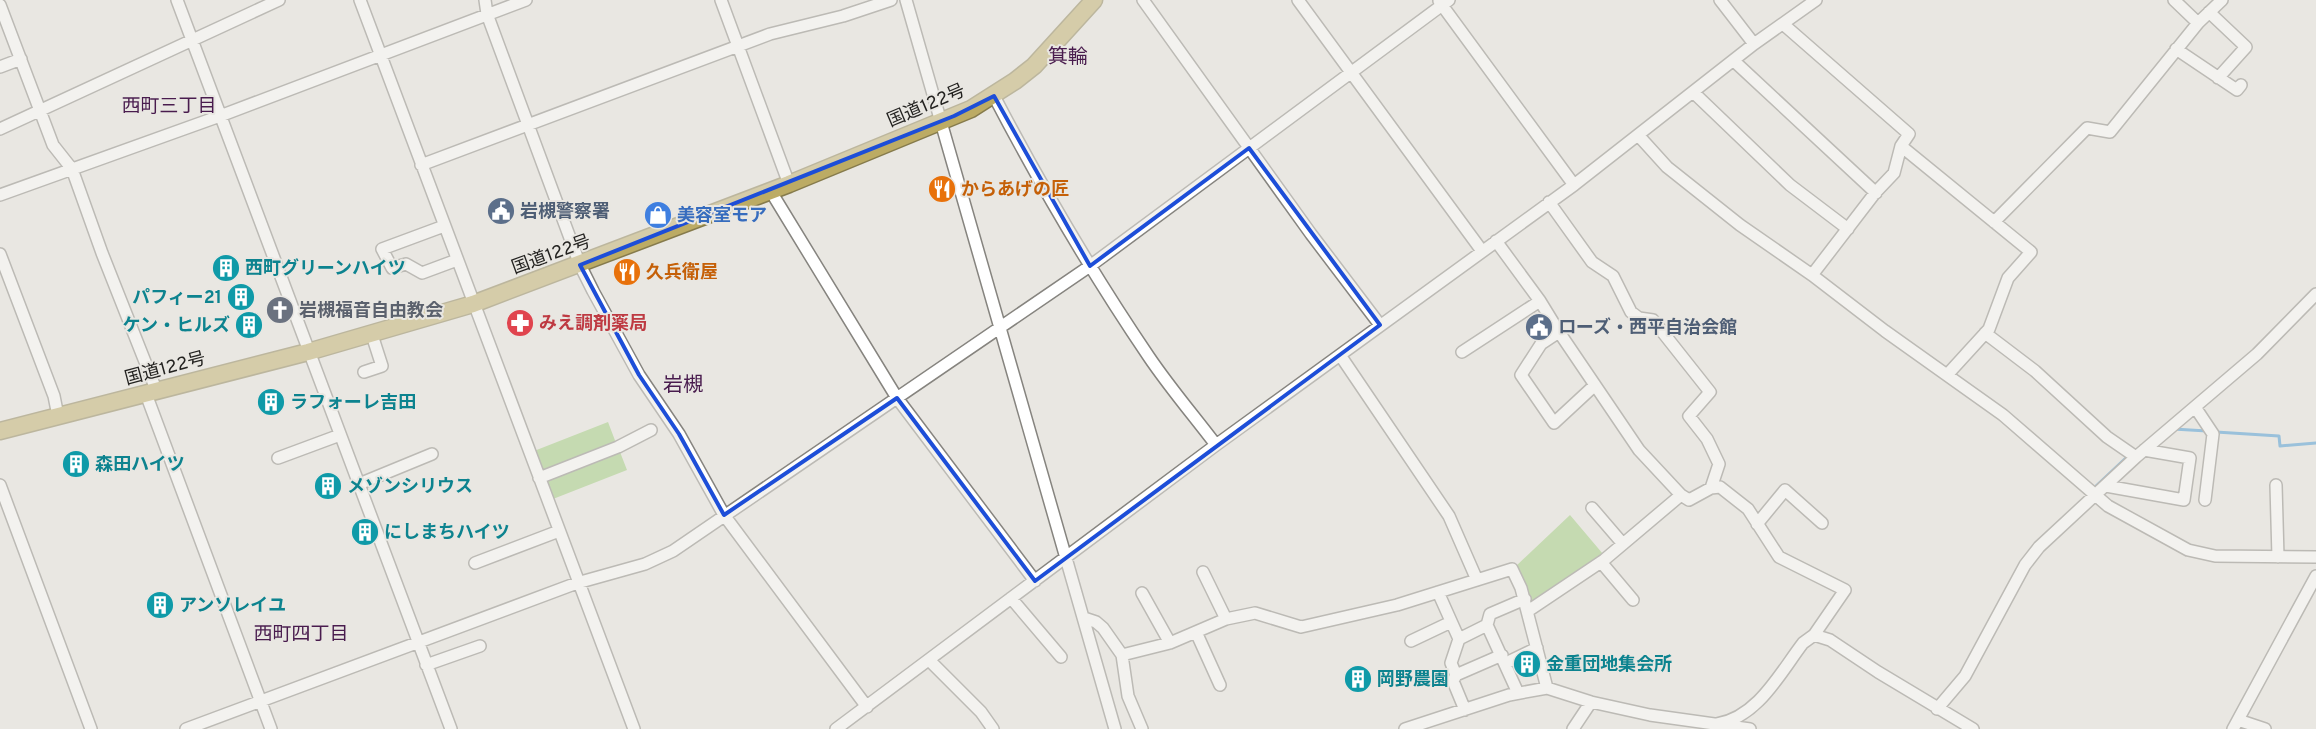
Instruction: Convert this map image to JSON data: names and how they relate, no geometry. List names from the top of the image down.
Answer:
{
  "streets": {
    "highway": ["国道122号"]
  },
  "districts": [
    "箕輪",
    "西町三丁目",
    "岩槻",
    "西町四丁目"
  ],
  "places": {
    "restaurant": ["からあげの匠", "久兵衛屋"],
    "public building": ["岩槻警察署", "ローズ・西平自治会館"],
    "shop": ["美容室モア"],
    "building": [
      "西町グリーンハイツ",
      "パフィー21",
      "ケン・ヒルズ",
      "ラフォーレ吉田",
      "森田ハイツ",
      "メゾンシリウス",
      "にしまちハイツ",
      "アンソレイユ",
      "金重団地集会所",
      "岡野農園"
    ],
    "church": ["岩槻福音自由教会"],
    "pharmacy": ["みえ調剤薬局"]
  }
}
